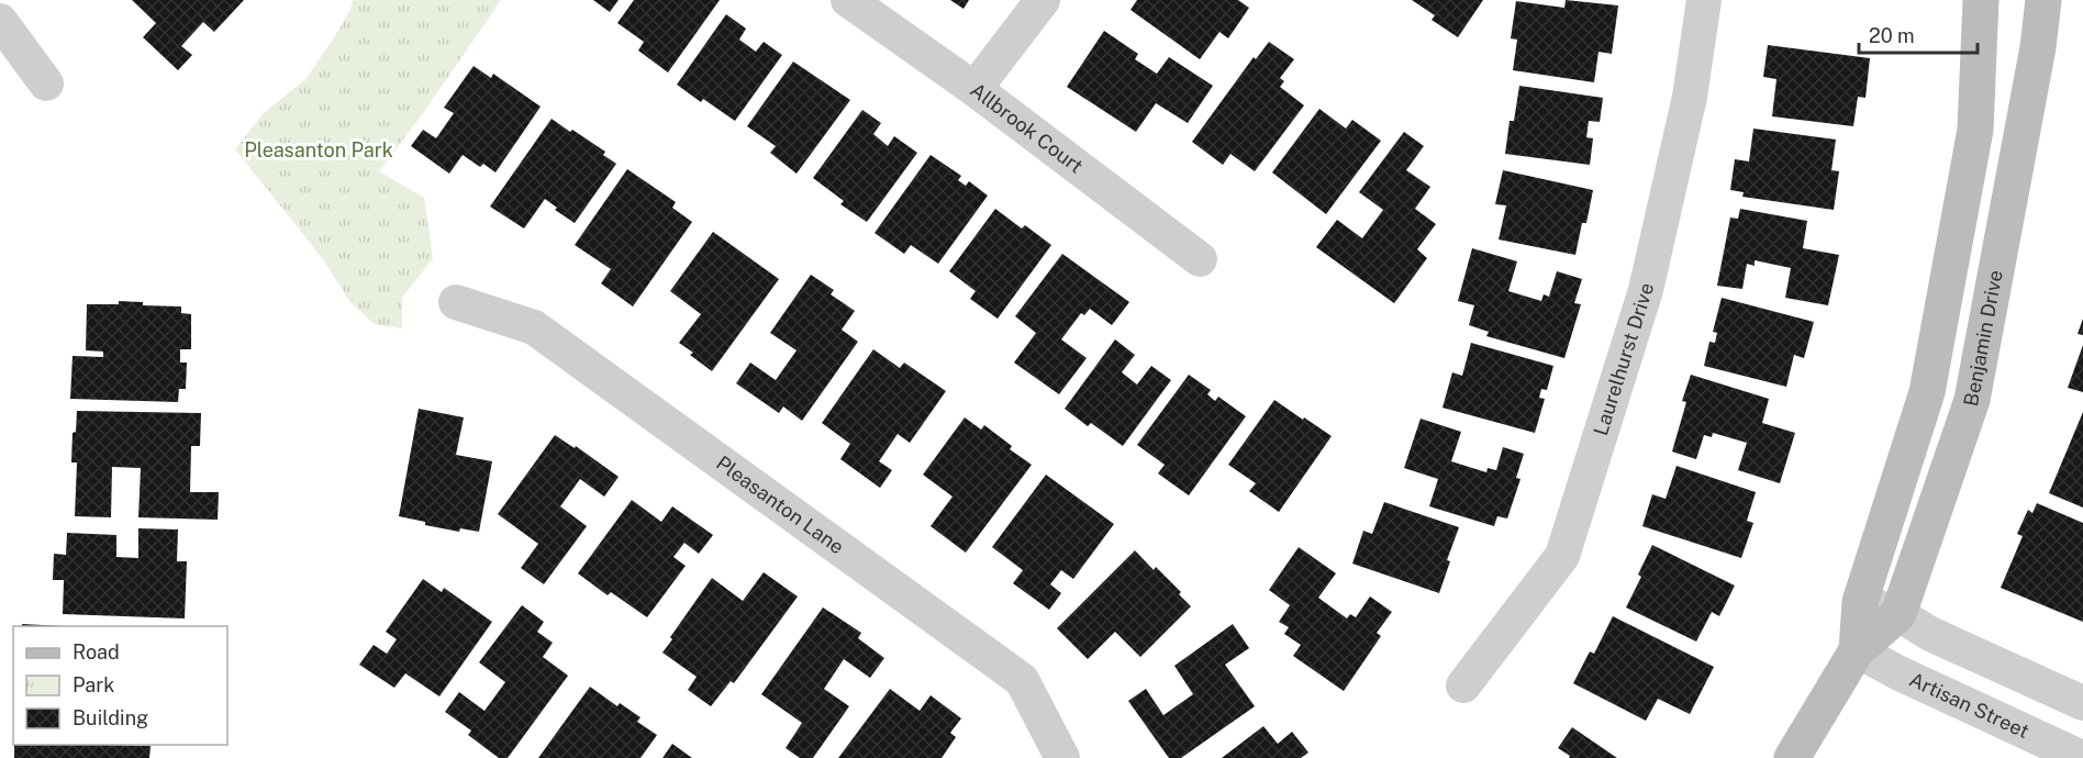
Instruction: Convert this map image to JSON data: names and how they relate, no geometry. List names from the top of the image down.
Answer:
{
  "streets": {
    "main road": ["Benjamin Drive"],
    "street": [
      "Allbrook Court",
      "Laurelhurst Drive",
      "Pleasanton Lane",
      "Artisan Street"
    ]
  },
  "parks": ["Pleasanton Park"],
  "legend": ["Road", "Park", "Building"],
  "scale_bar": "20 m"
}
